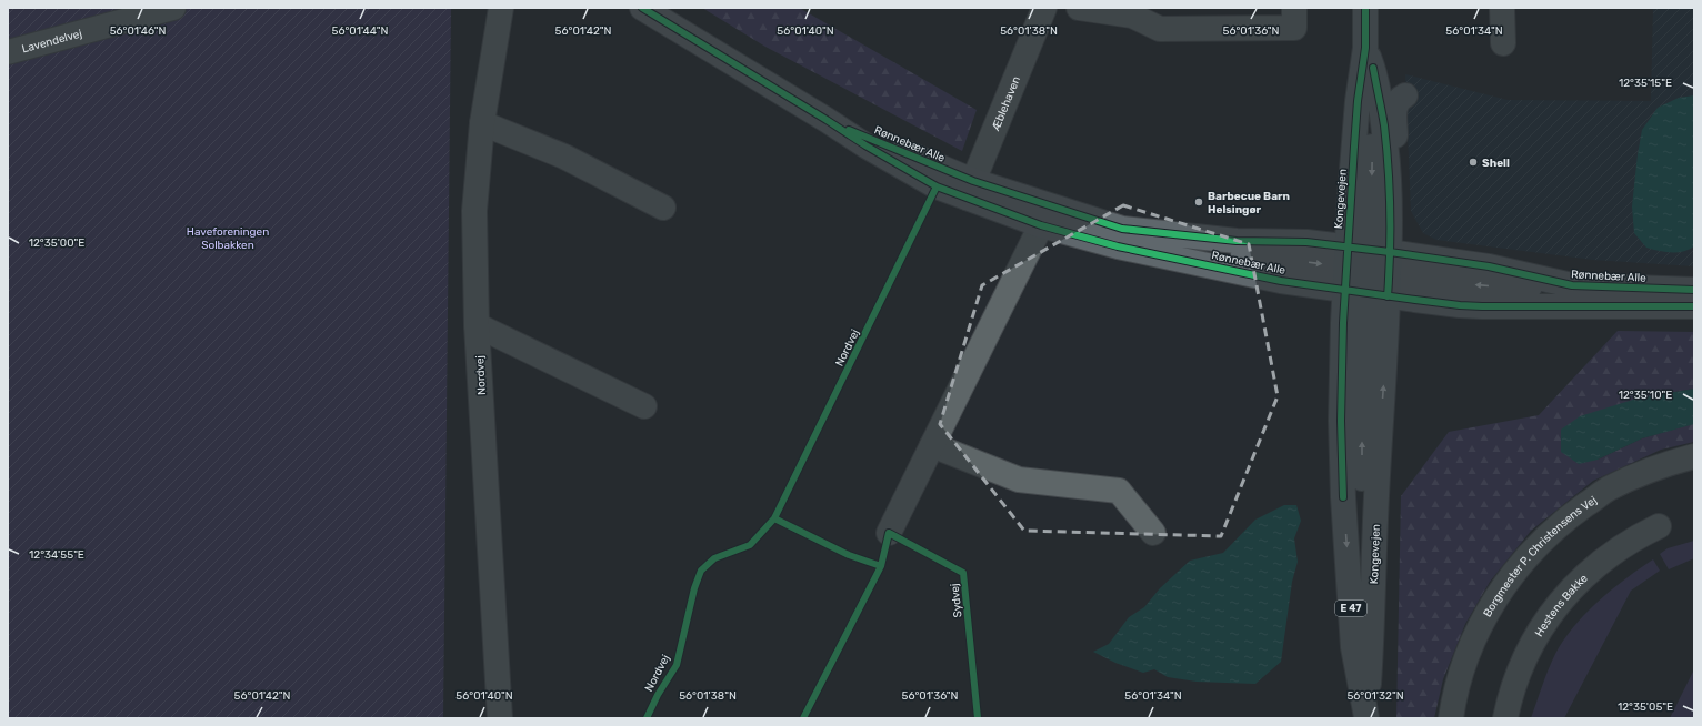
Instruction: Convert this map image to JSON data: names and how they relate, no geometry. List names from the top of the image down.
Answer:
{
  "streets": {
    "main road": ["Rønnebær Alle", "Kongevejen", "E 47"],
    "street": [
      "Lavendelvej",
      "Æblehaven",
      "Nordvej",
      "Borgmester P. Christensens Vej",
      "Hestens Bakke"
    ],
    "cycle path": ["Sydvej"]
  },
  "crossings": [
    ["Æblehaven", "Rønnebær Alle"],
    ["Rønnebær Alle", "Kongevejen"]
  ],
  "parks": ["Haveforeningen Solbakken"],
  "places": ["Shell", "Barbecue Barn Helsingør"],
  "coordinates": [
    "56°01'46\"N",
    "56°01'44\"N",
    "56°01'42\"N",
    "56°01'40\"N",
    "56°01'38\"N",
    "56°01'36\"N",
    "56°01'34\"N",
    "12°35'15\"E",
    "12°35'00\"E",
    "12°35'10\"E",
    "12°34'55\"E",
    "56°01'32\"N",
    "12°35'05\"E"
  ]
}
